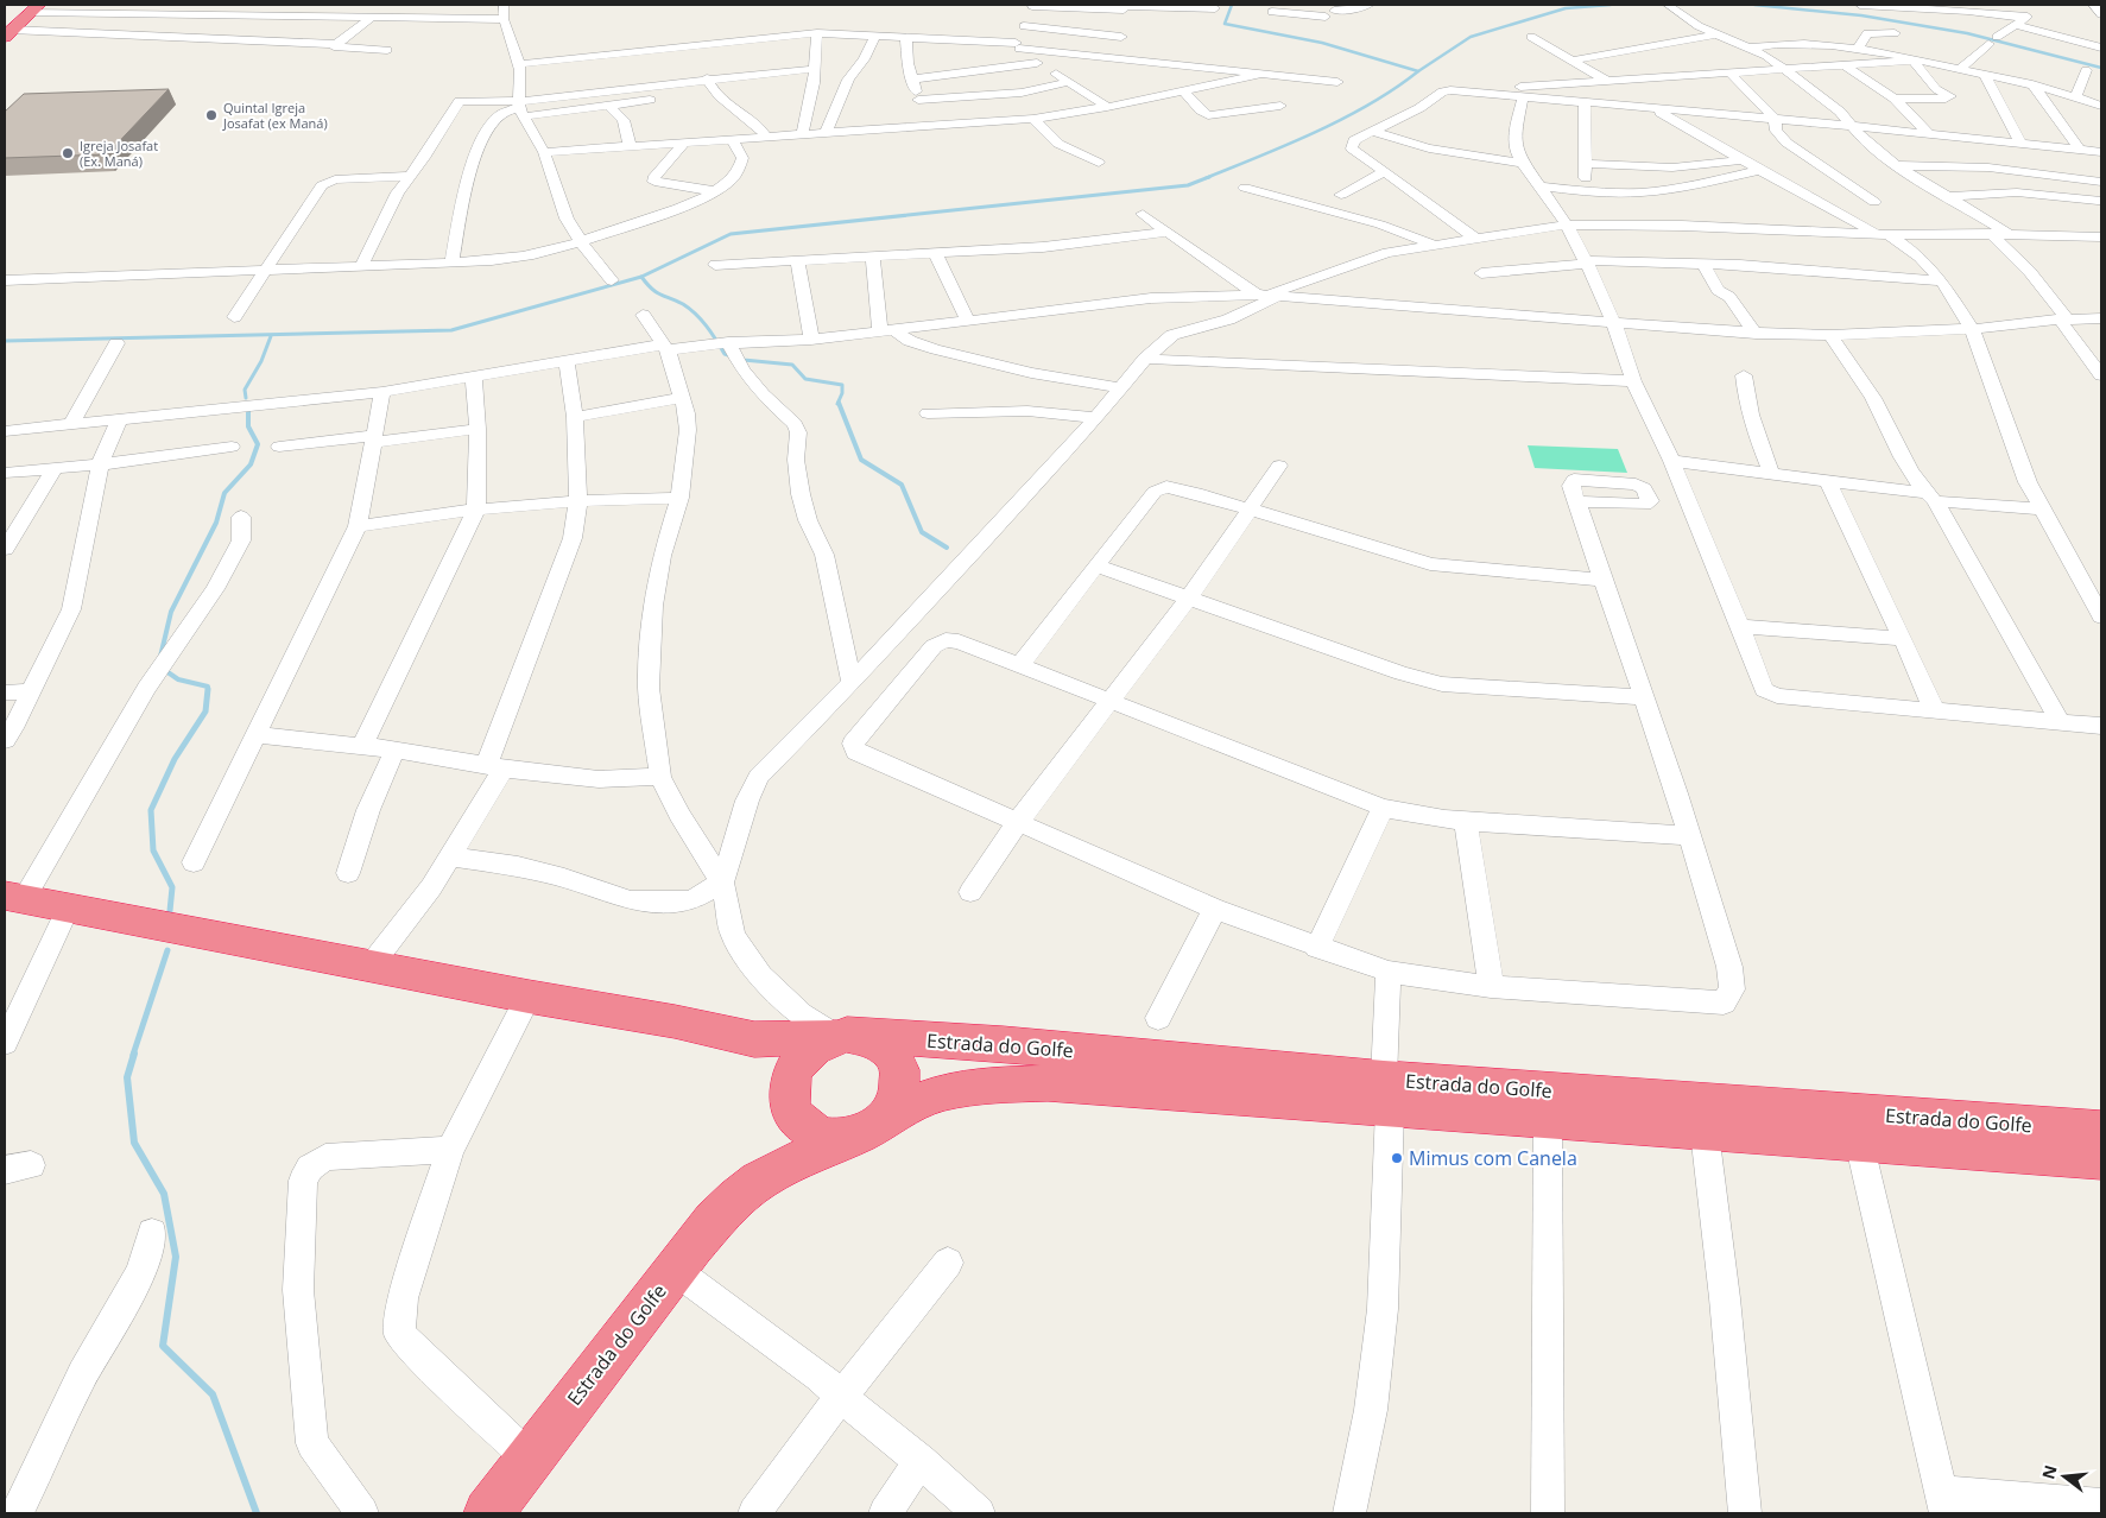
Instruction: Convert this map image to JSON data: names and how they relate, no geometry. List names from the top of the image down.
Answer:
{
  "streets": {
    "highway": ["Estrada do Golfe"]
  },
  "places": ["Quintal Igreja Josafat (ex Maná)", "Igreja Josafat (Ex. Maná)", "Mimus com Canela"],
  "north": "left"
}
